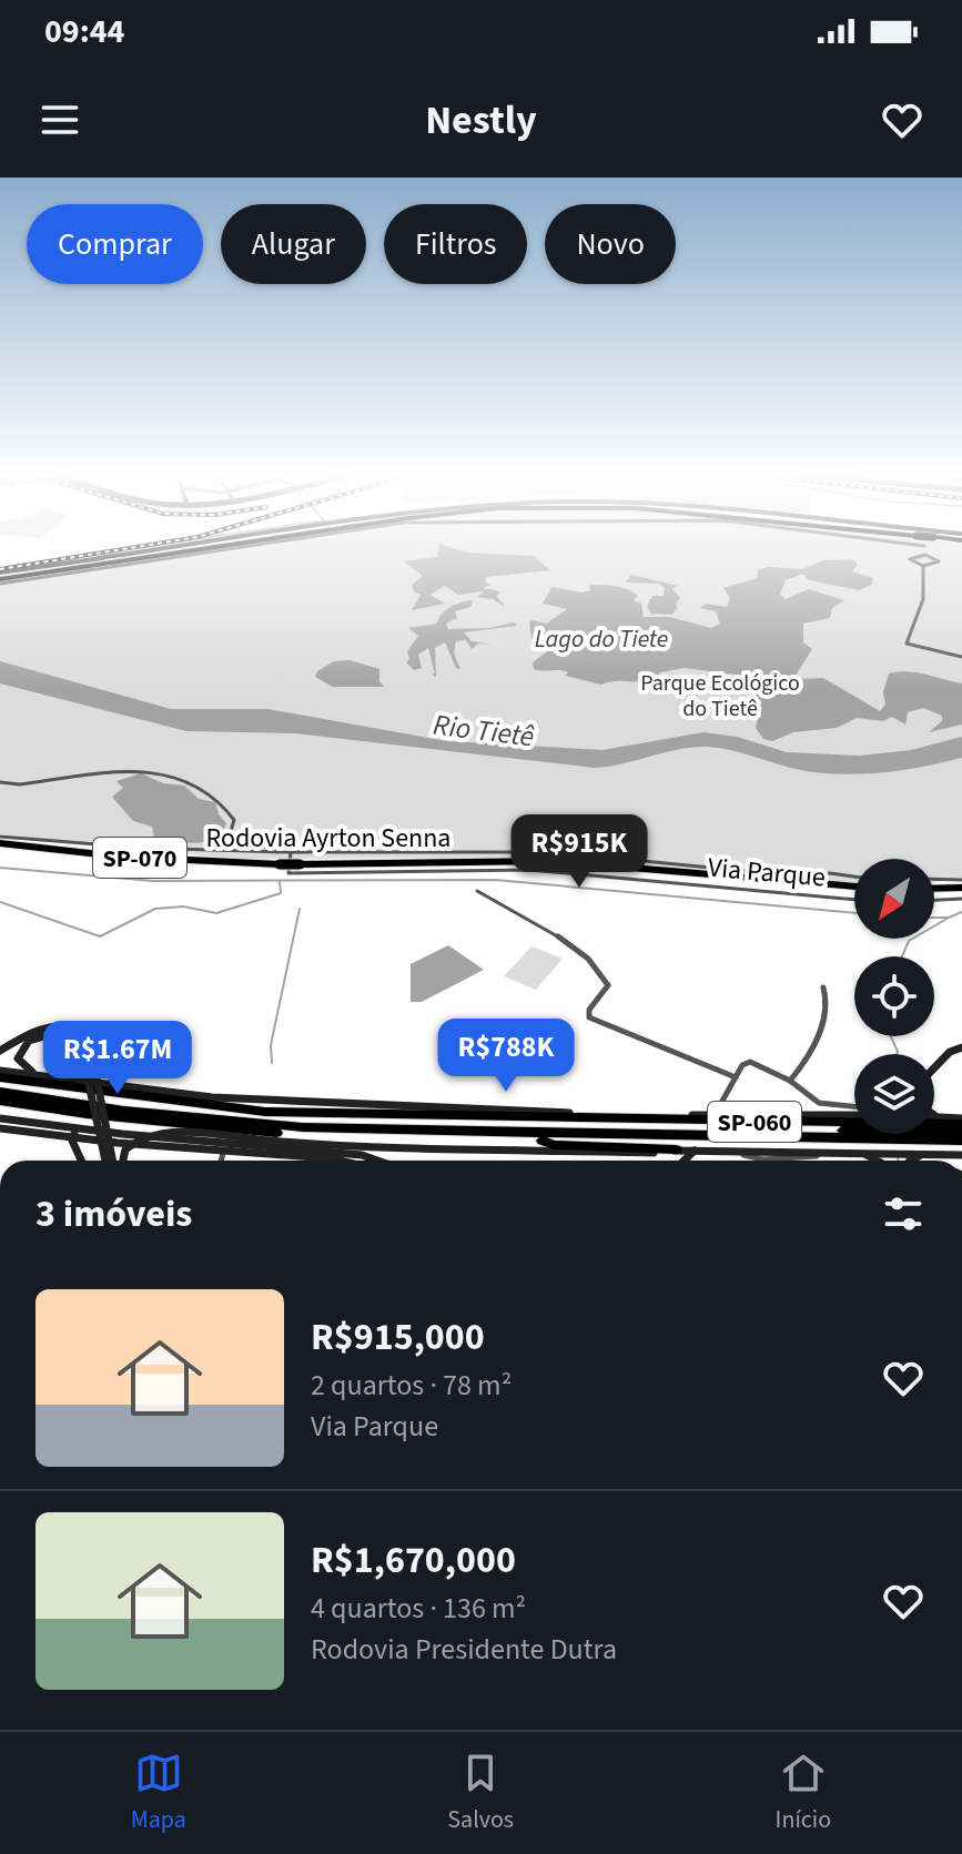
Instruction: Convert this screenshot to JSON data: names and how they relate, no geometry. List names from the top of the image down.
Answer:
{
  "streets": {
    "highway": ["Rodovia Ayrton Senna", "SP-070", "SP-060"],
    "street": ["Via Parque"]
  },
  "crossings": [
    ["Rodovia Ayrton Senna", "Via Parque"]
  ],
  "water": ["Lago do Tiete", "Rio Tietê"],
  "parks": ["Parque Ecológico do Tietê"],
  "north": "bottom left",
  "page": {
    "status": "09:44",
    "header": "Nestly",
    "chip": [
      "Comprar",
      "Alugar",
      "Filtros",
      "Novo"
    ],
    "price": ["R$915K", "R$788K", "R$1.67M"],
    "heading": "3 imóveis",
    "list": [
      {
        "name": "R$915,000",
        "note": "2 quartos · 78 m² · Via Parque"
      },
      {
        "name": "R$1,670,000",
        "note": "4 quartos · 136 m² · Rodovia Presidente Dutra"
      }
    ],
    "tabs": ["Mapa", "Salvos", "Início"]
  }
}
